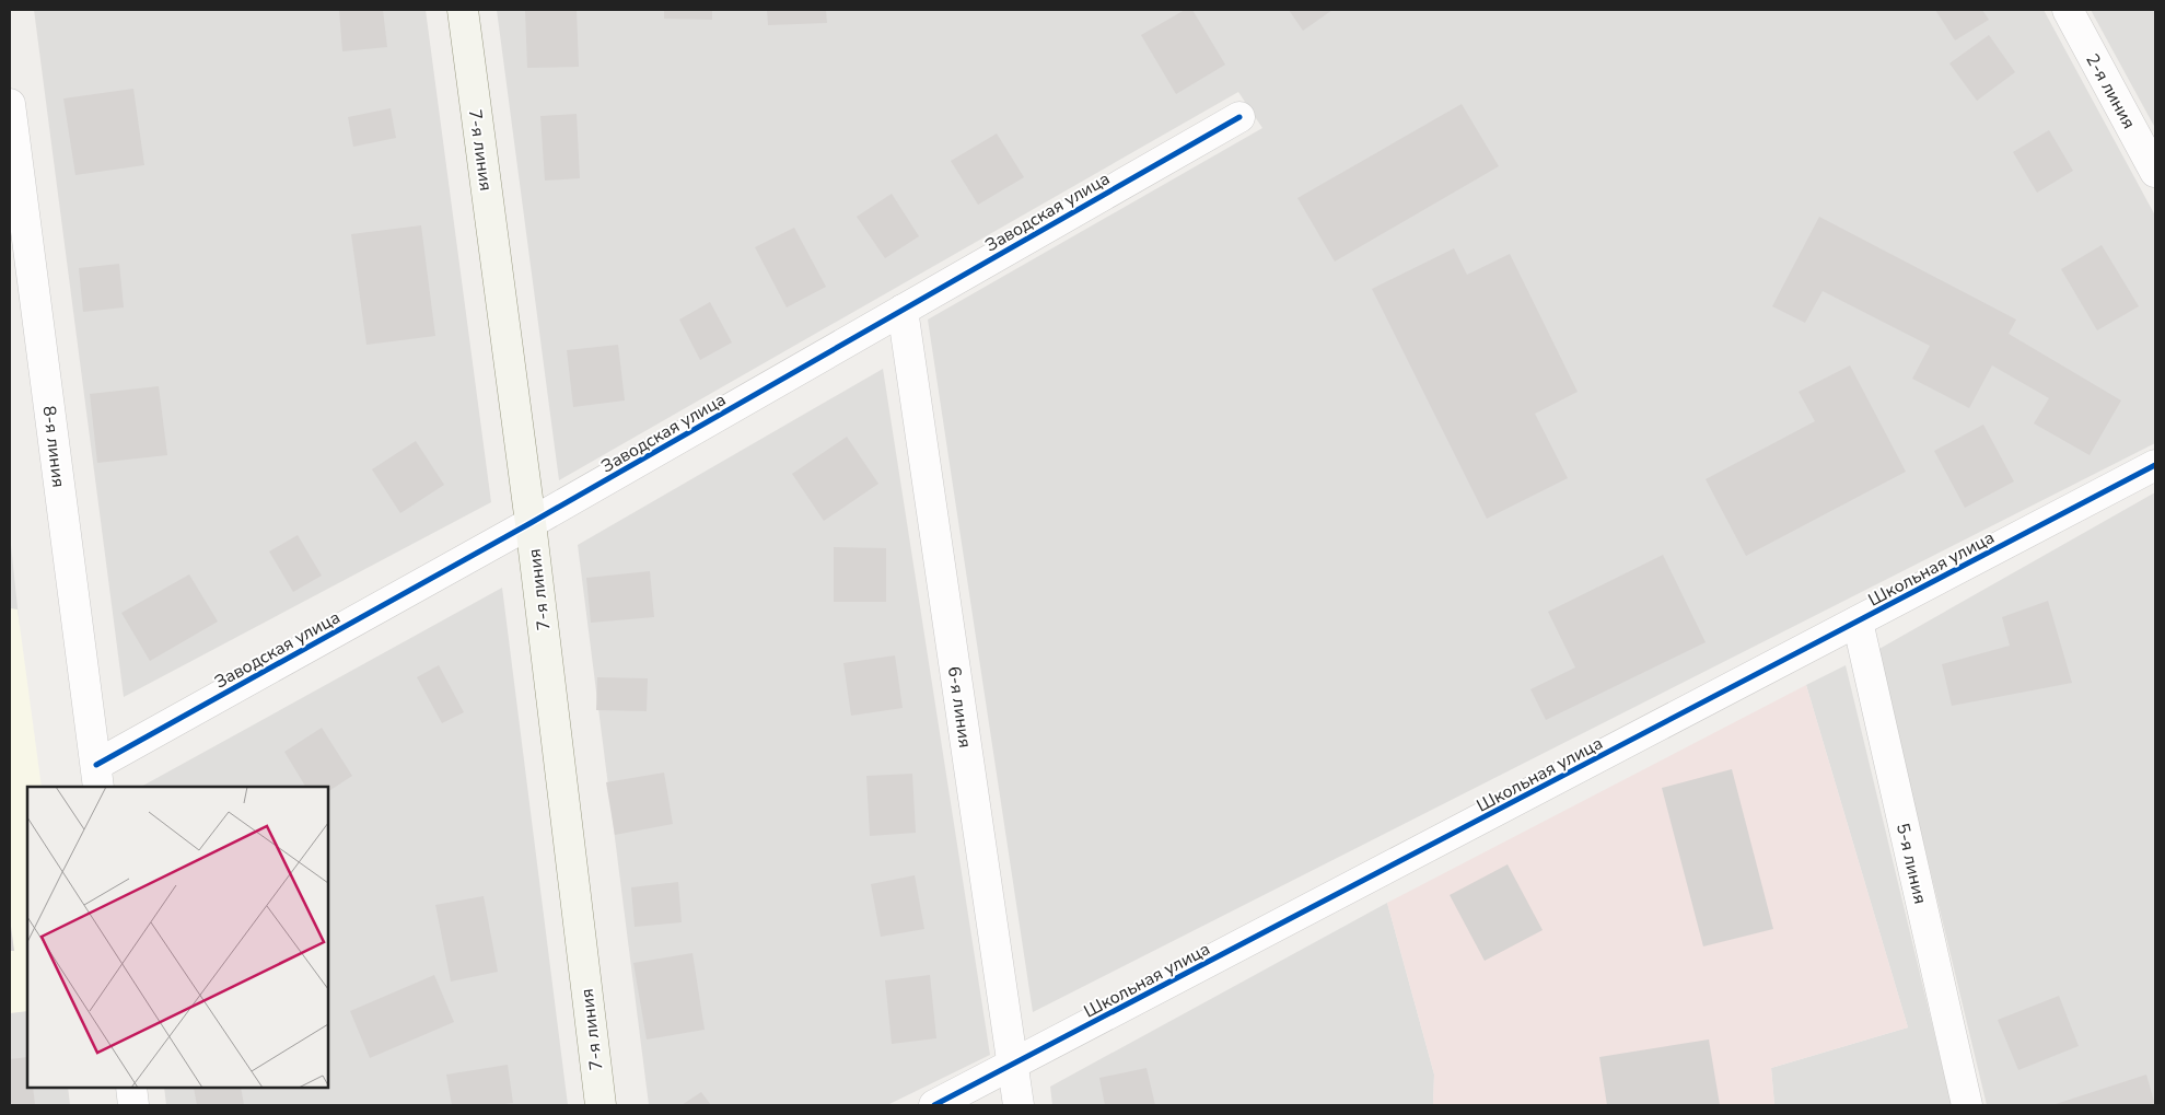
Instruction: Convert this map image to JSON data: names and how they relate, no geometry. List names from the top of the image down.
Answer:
{
  "streets": {
    "main road": ["7-я линия"],
    "street": [
      "2-я линия",
      "Заводская улица",
      "8-я линия",
      "Школьная улица",
      "6-я линия",
      "5-я линия"
    ]
  },
  "crossings": [
    ["7-я линия", "Заводская улица"],
    ["Заводская улица", "8-я линия"],
    ["Заводская улица", "6-я линия"],
    ["Школьная улица", "6-я линия"],
    ["Школьная улица", "5-я линия"]
  ]
}
